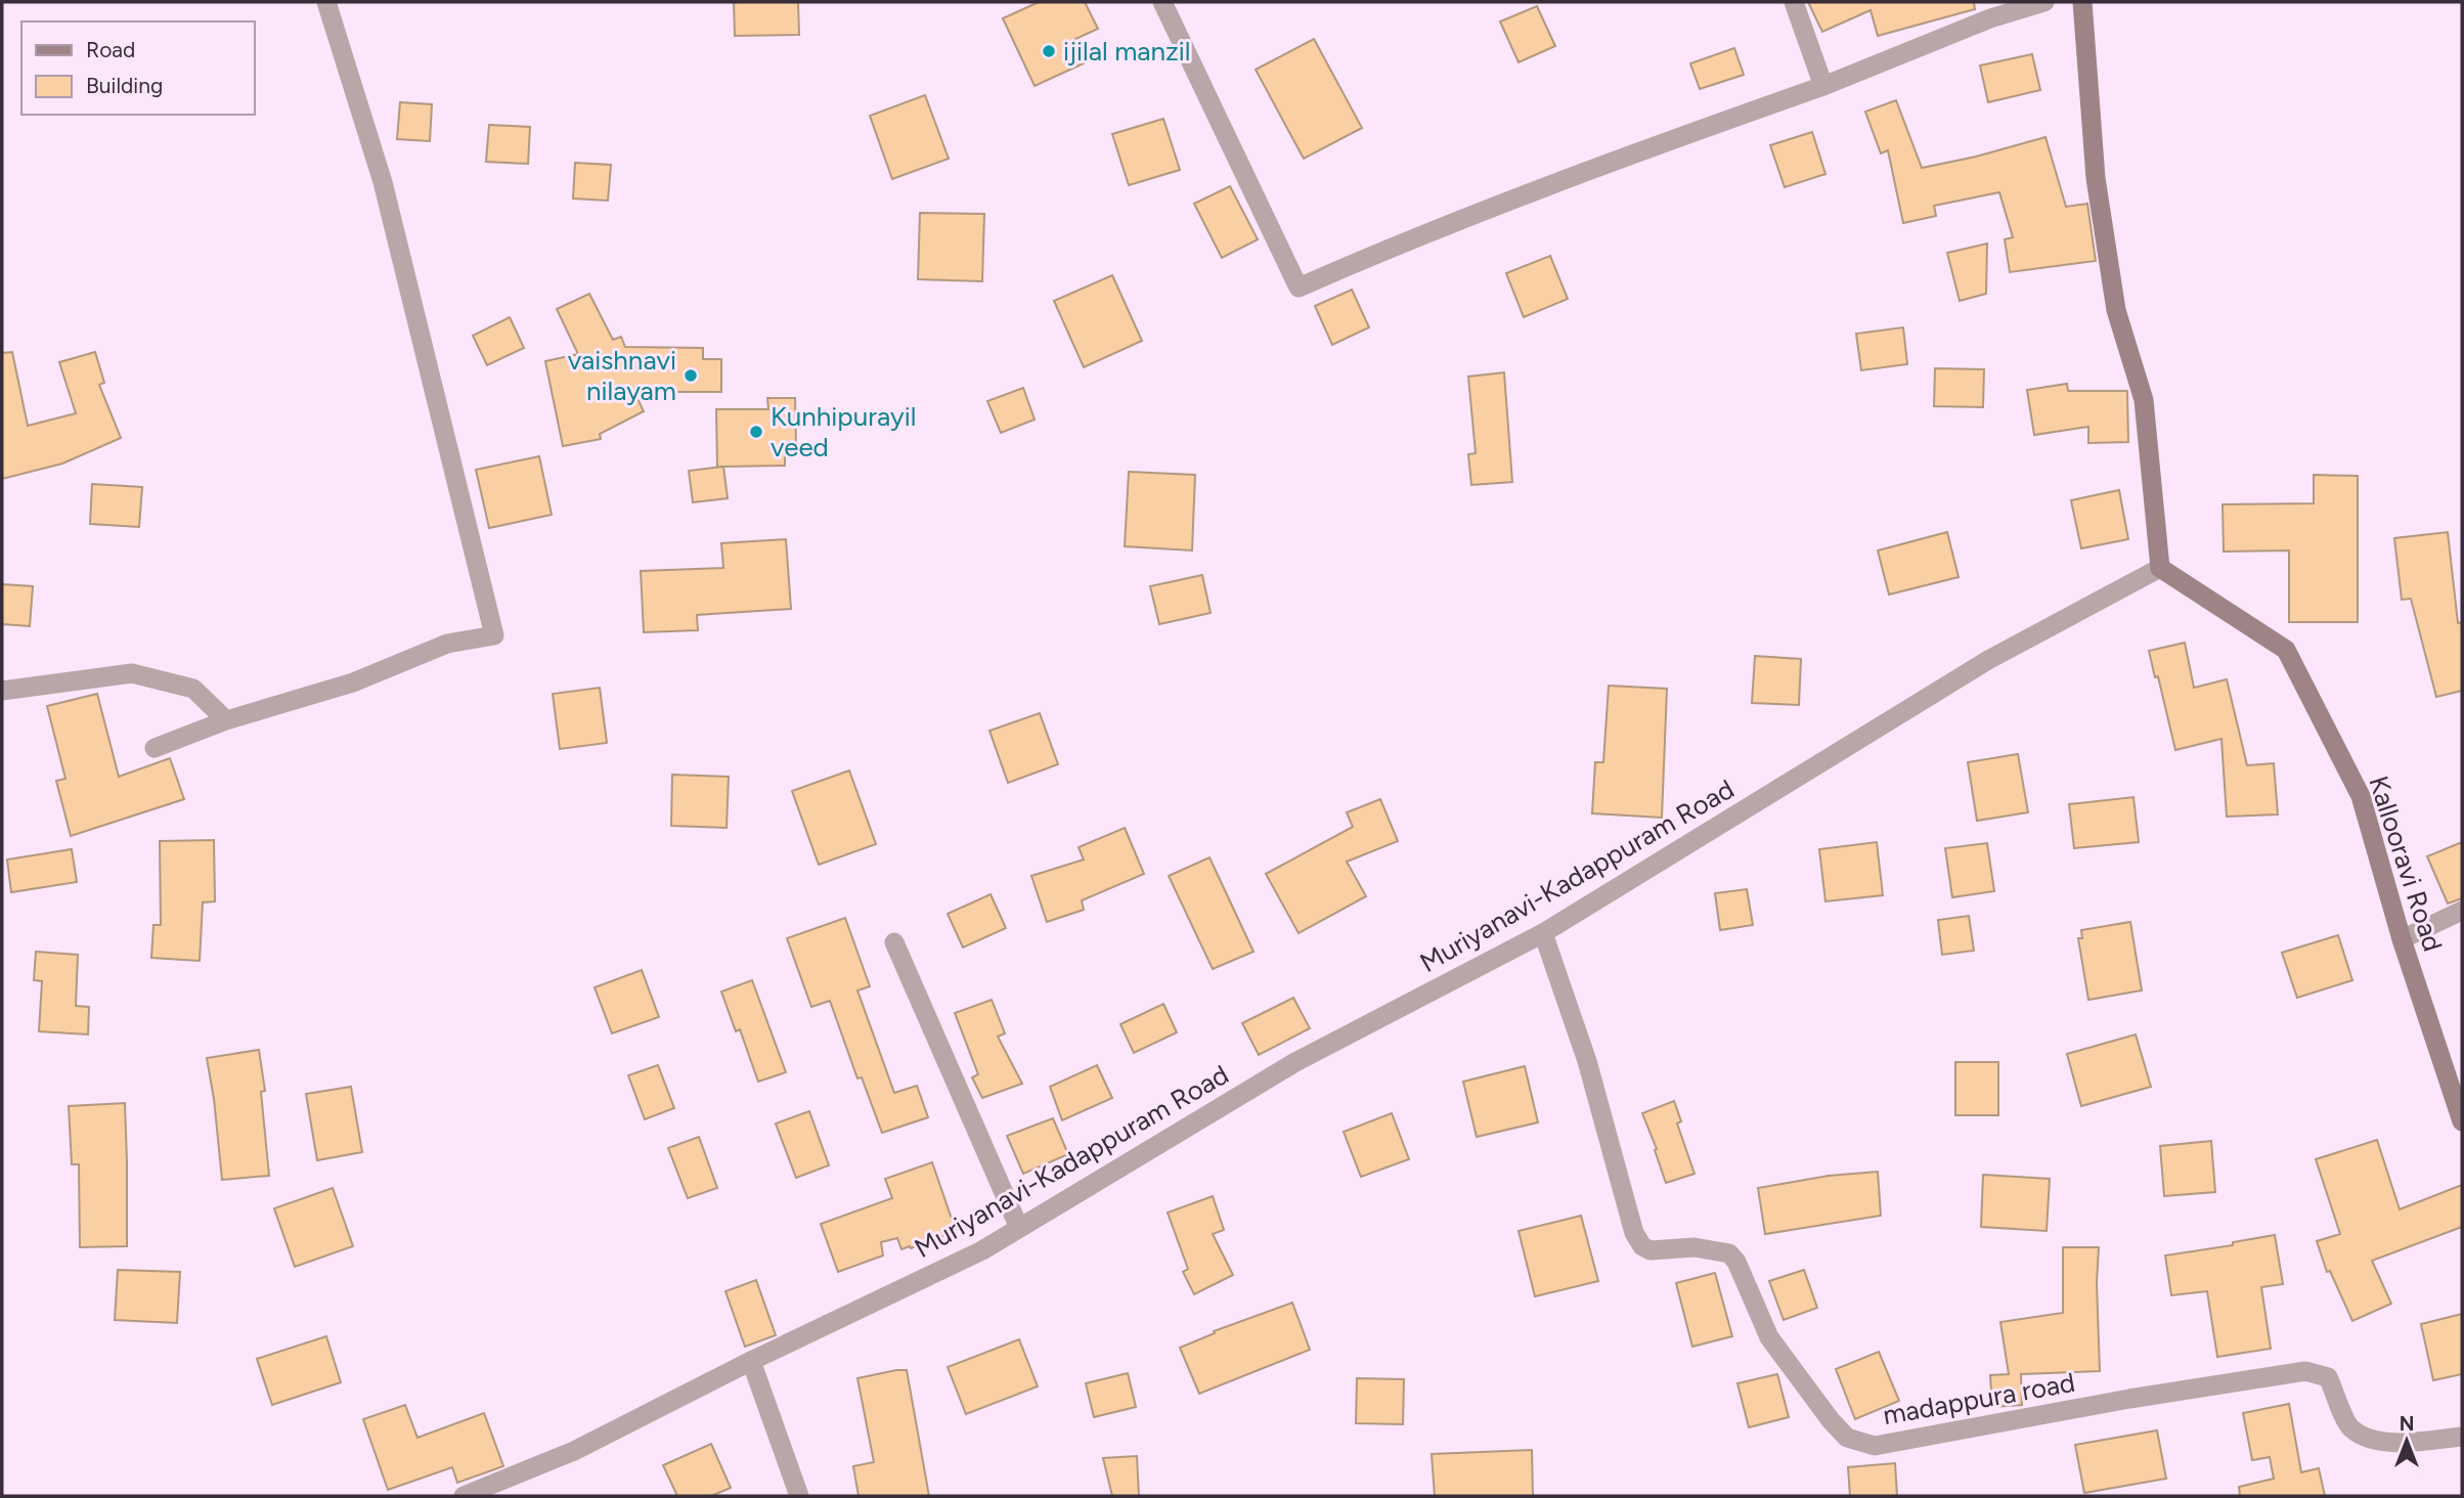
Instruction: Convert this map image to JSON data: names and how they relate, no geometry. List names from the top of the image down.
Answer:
{
  "streets": {
    "main road": ["Kallooravi Road"],
    "street": ["Muriyanavi-Kadappuram Road", "madappura road"]
  },
  "crossings": [
    ["Kallooravi Road", "Muriyanavi-Kadappuram Road"],
    ["Muriyanavi-Kadappuram Road", "madappura road"]
  ],
  "places": ["ijilal manzil", "vaishnavi nilayam", "Kunhipurayil veed"],
  "legend": ["Road", "Building"],
  "north": "top"
}
